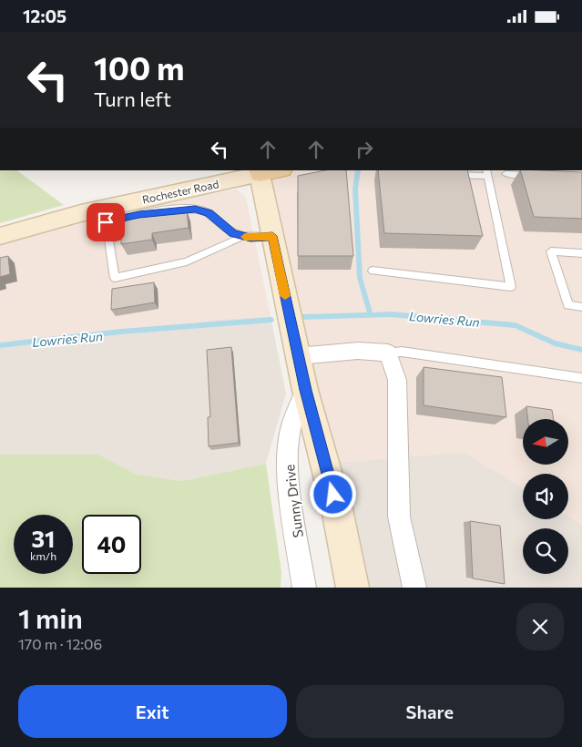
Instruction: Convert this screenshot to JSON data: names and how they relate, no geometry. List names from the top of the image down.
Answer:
{
  "streets": {
    "main road": ["Rochester Road"],
    "street": ["Sunny Drive"]
  },
  "water": ["Lowries Run"],
  "north": "left",
  "page": {
    "status": "12:05",
    "turn": ["100 m", "Turn left"],
    "speed": "31 km/h",
    "limit": "40",
    "heading": ["1 min", "170 m · 12:06"],
    "buttons": ["Exit", "Share"]
  }
}
